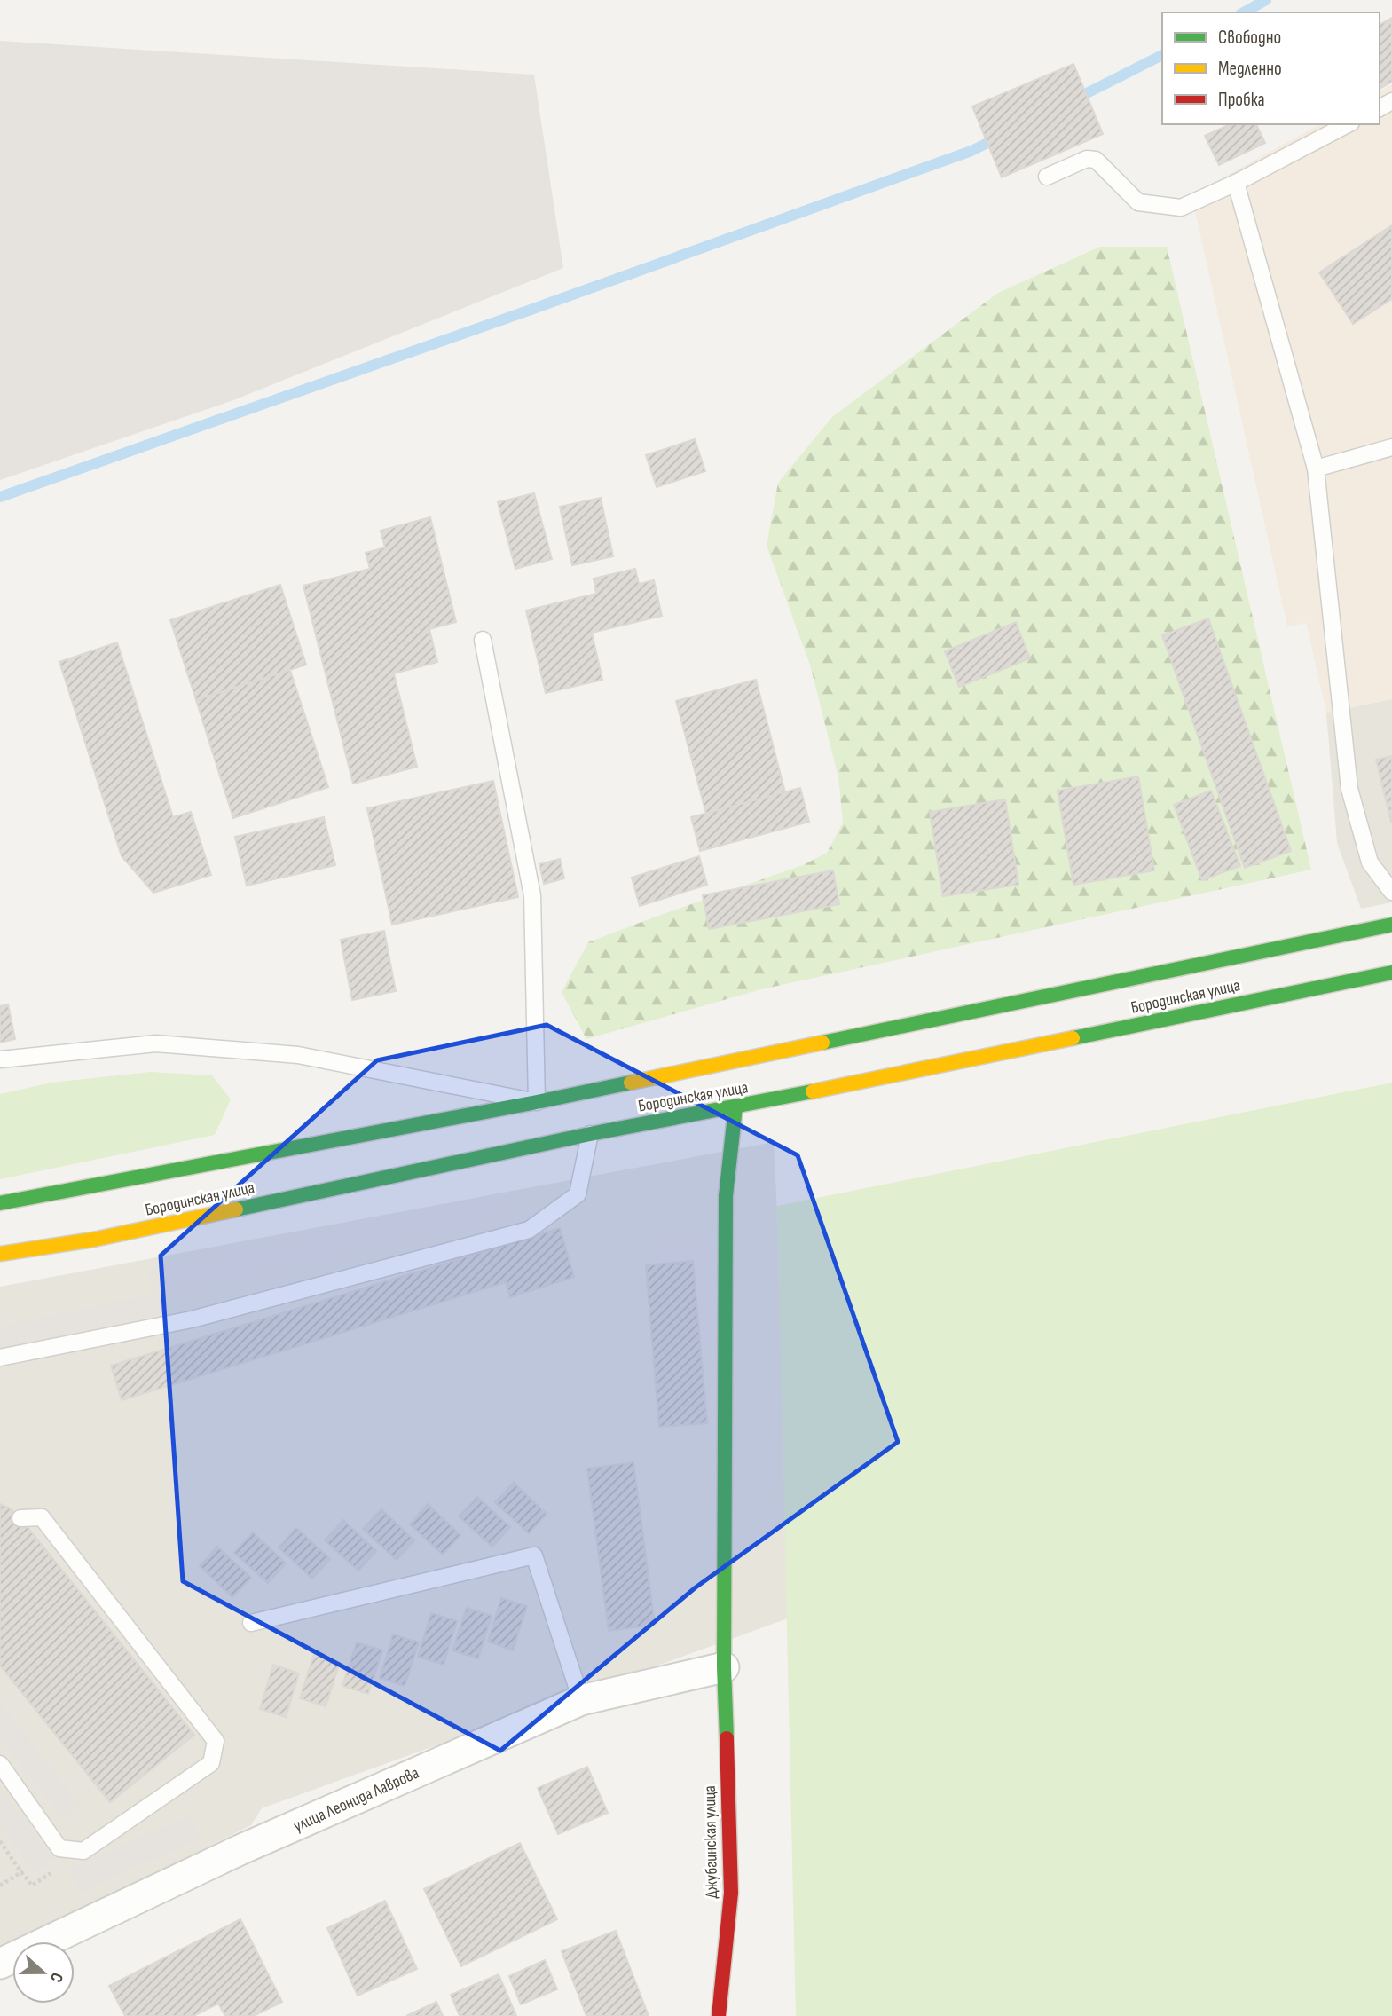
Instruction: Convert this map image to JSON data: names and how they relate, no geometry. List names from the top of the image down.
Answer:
{
  "streets": {
    "main road": ["Бородинская улица", "Джубгинская улица"],
    "street": ["улица Леонида Лаврова"]
  },
  "crossings": [
    ["Бородинская улица", "Джубгинская улица"],
    ["улица Леонида Лаврова", "Джубгинская улица"]
  ],
  "legend": ["Свободно", "Медленно", "Пробка"],
  "north": "right"
}
